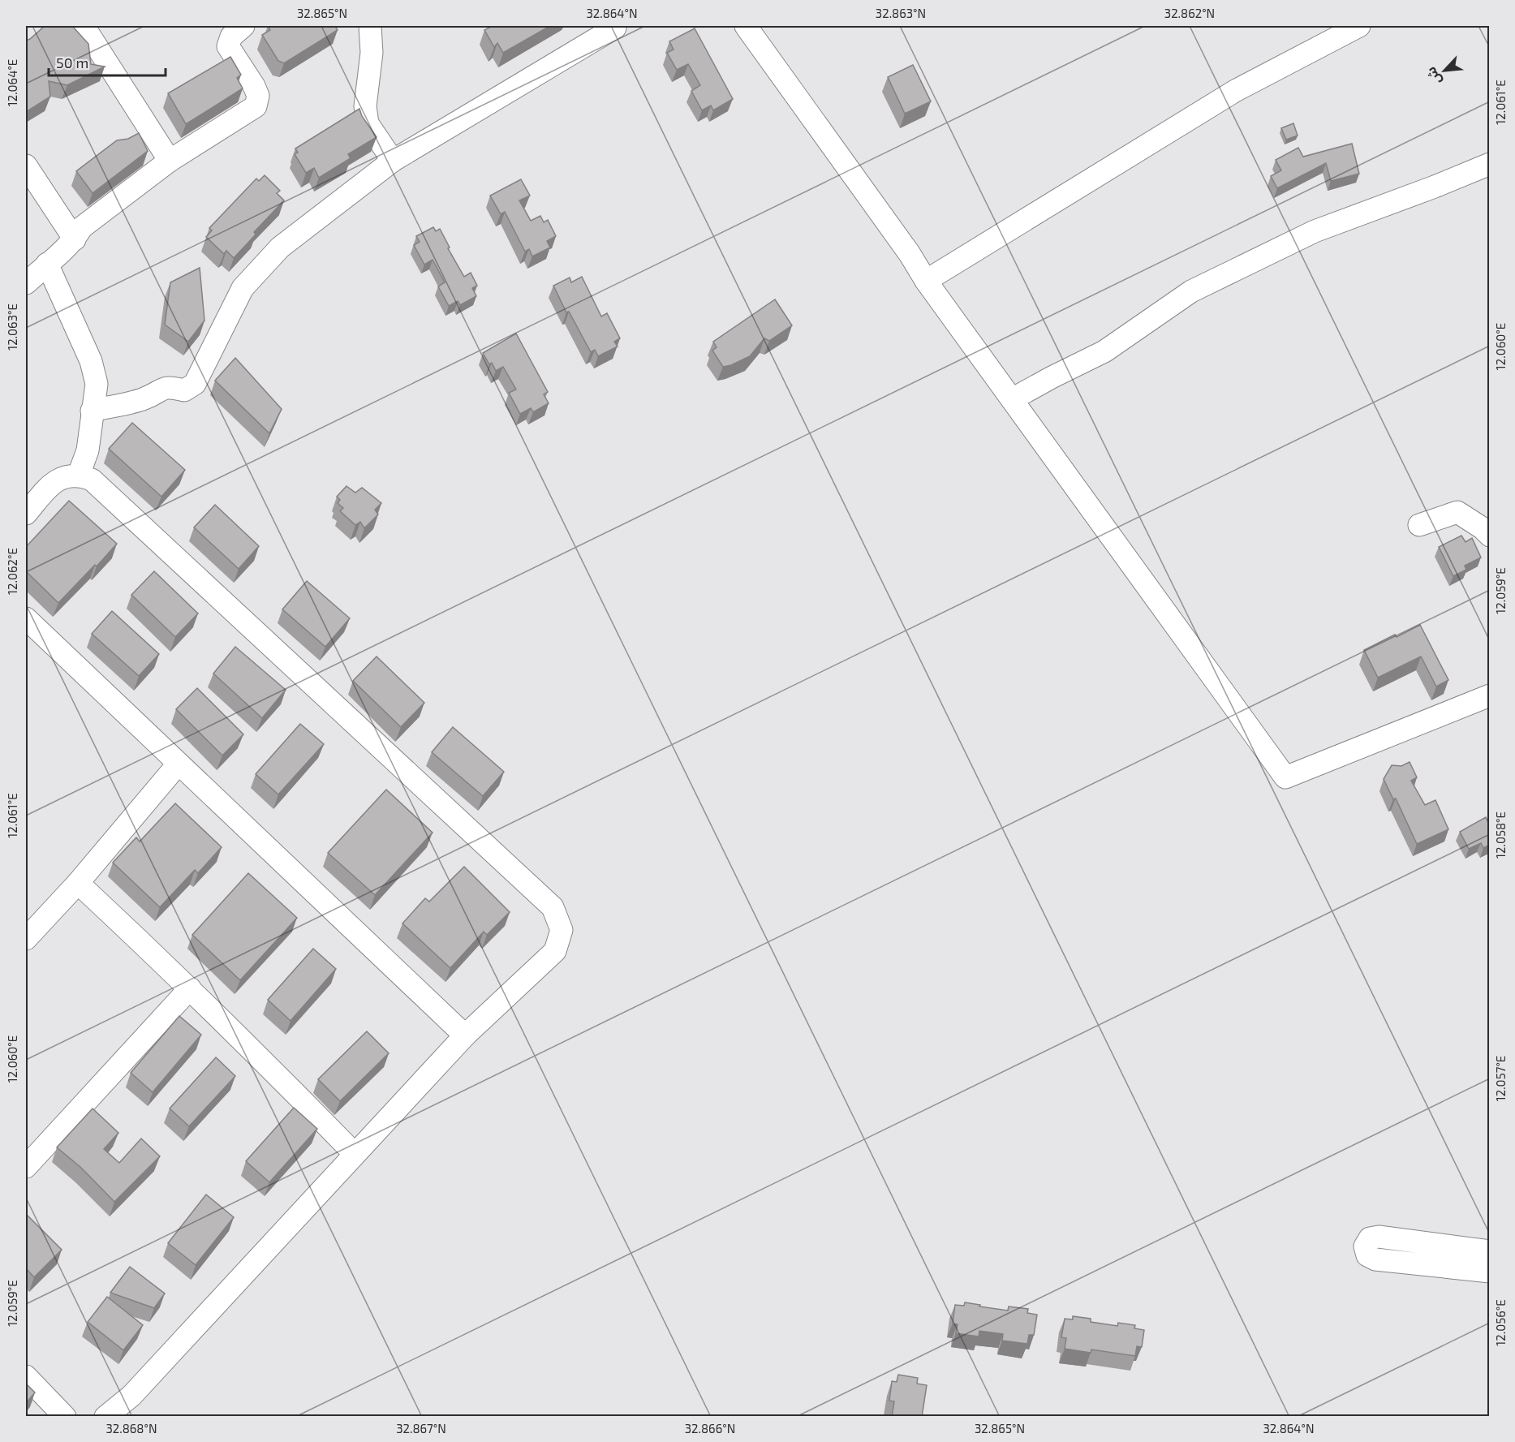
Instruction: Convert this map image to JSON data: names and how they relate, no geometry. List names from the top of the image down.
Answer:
{
  "scale_bar": "50 m",
  "north": "bottom left",
  "coordinates": [
    "32.865°N",
    "32.864°N",
    "32.863°N",
    "32.862°N",
    "12.064°E",
    "12.061°E",
    "12.063°E",
    "12.060°E",
    "12.062°E",
    "12.059°E",
    "12.058°E",
    "12.057°E",
    "12.056°E",
    "32.868°N",
    "32.867°N",
    "32.866°N"
  ]
}
